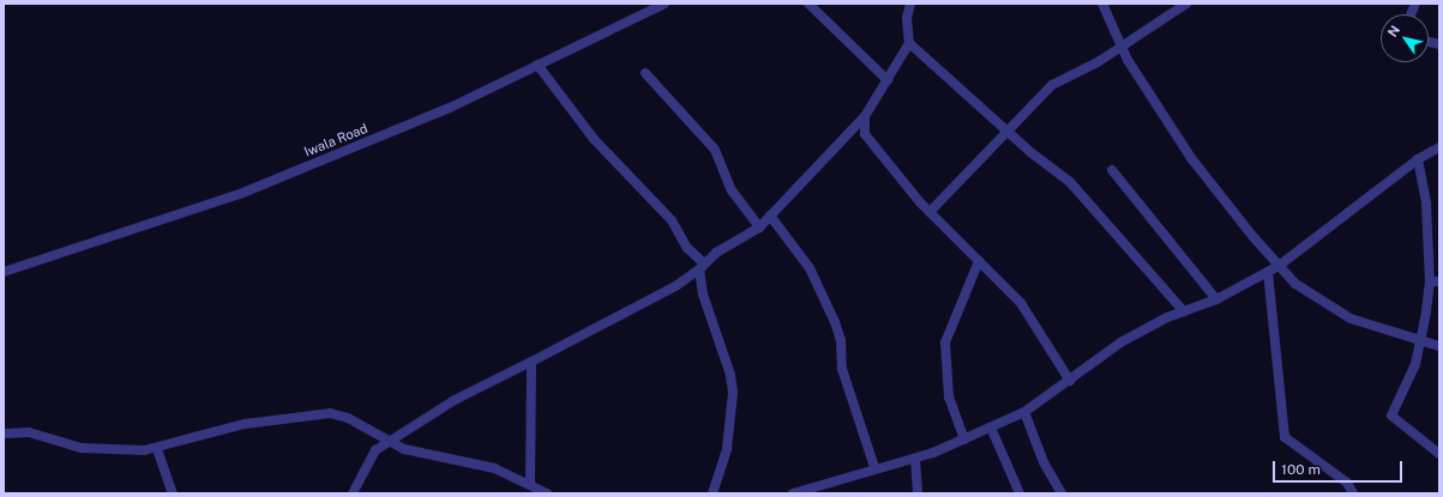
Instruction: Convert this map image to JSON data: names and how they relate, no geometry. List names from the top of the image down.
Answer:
{
  "streets": {
    "street": ["Iwala Road"]
  },
  "scale_bar": "100 m",
  "north": "top left"
}
